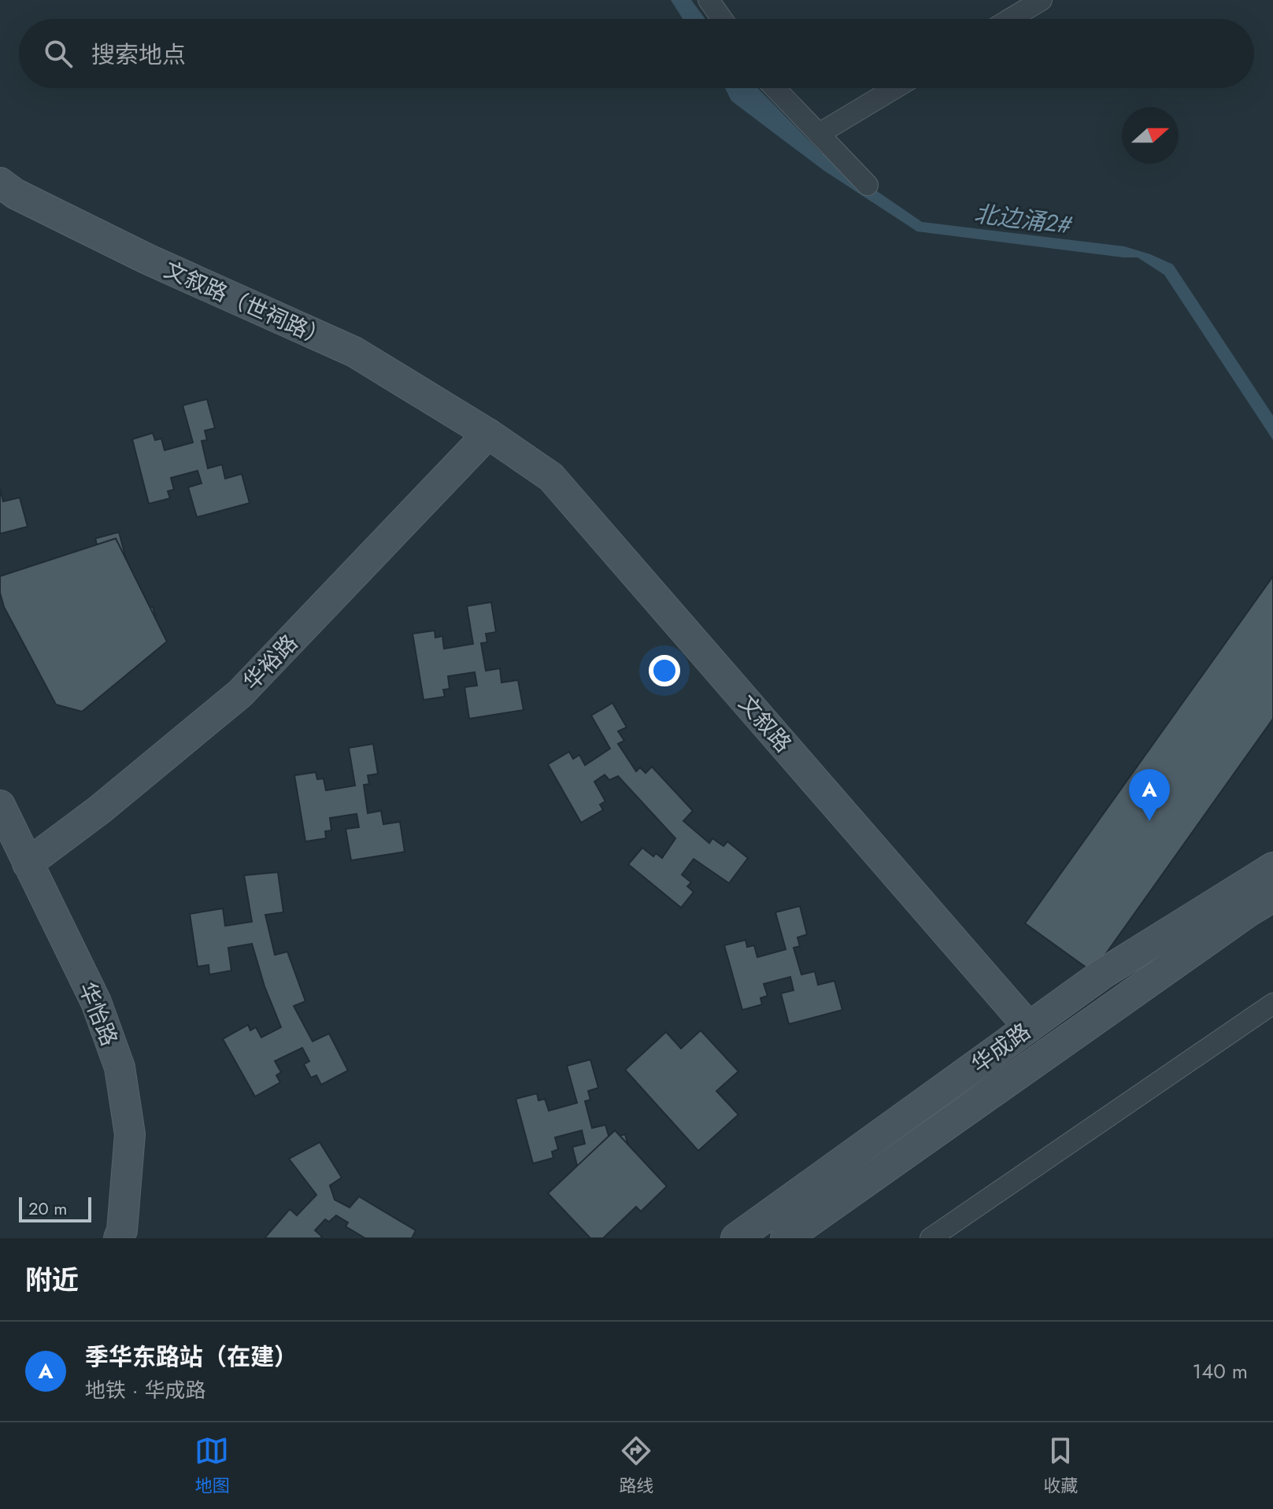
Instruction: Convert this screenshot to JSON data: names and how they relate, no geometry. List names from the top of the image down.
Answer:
{
  "streets": {
    "street": [
      "文叙路（世祠路）",
      "华裕路",
      "文叙路",
      "华怡路",
      "华成路"
    ]
  },
  "crossings": [
    ["文叙路（世祠路）", "华裕路"],
    ["文叙路（世祠路）", "文叙路"],
    ["华裕路", "文叙路"],
    ["华裕路", "华怡路"],
    ["文叙路", "华成路"]
  ],
  "water": ["北边涌2#"],
  "scale_bar": "20 m",
  "north": "right",
  "page": {
    "search": "搜索地点",
    "pins": "A",
    "scale": "20 m",
    "heading": "附近",
    "list": [
      {
        "mark": "A",
        "name": "季华东路站（在建）",
        "note": "地铁 · 华成路",
        "value": "140 m"
      }
    ],
    "nav": ["地图", "路线", "收藏"]
  }
}
